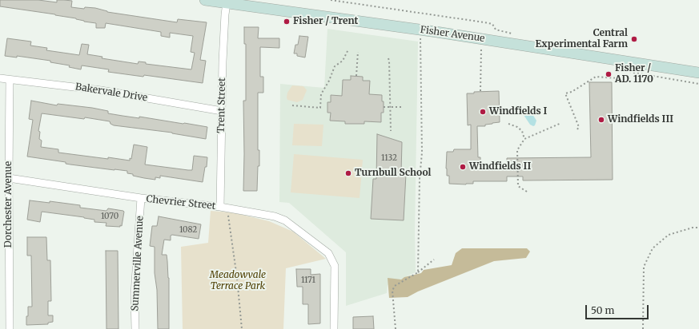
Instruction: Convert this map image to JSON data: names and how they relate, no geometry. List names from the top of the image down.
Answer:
{
  "streets": {
    "main road": ["Fisher Avenue"],
    "street": [
      "Bakervale Drive",
      "Trent Street",
      "Chevrier Street",
      "Dorchester Avenue",
      "Summerville Avenue"
    ]
  },
  "crossings": [
    ["Fisher Avenue", "Trent Street"],
    ["Bakervale Drive", "Trent Street"],
    ["Bakervale Drive", "Dorchester Avenue"],
    ["Trent Street", "Chevrier Street"],
    ["Chevrier Street", "Dorchester Avenue"],
    ["Chevrier Street", "Summerville Avenue"]
  ],
  "parks": ["Meadowvale Terrace Park"],
  "places": [
    "Fisher / Trent",
    "Central Experimental Farm",
    "Fisher / AD. 1170",
    "Windfields I",
    "Windfields III",
    "Windfields II",
    "Turnbull School"
  ],
  "house_numbers": [
    "1132",
    "1070",
    "1082",
    "1171"
  ],
  "scale_bar": "50 m"
}
